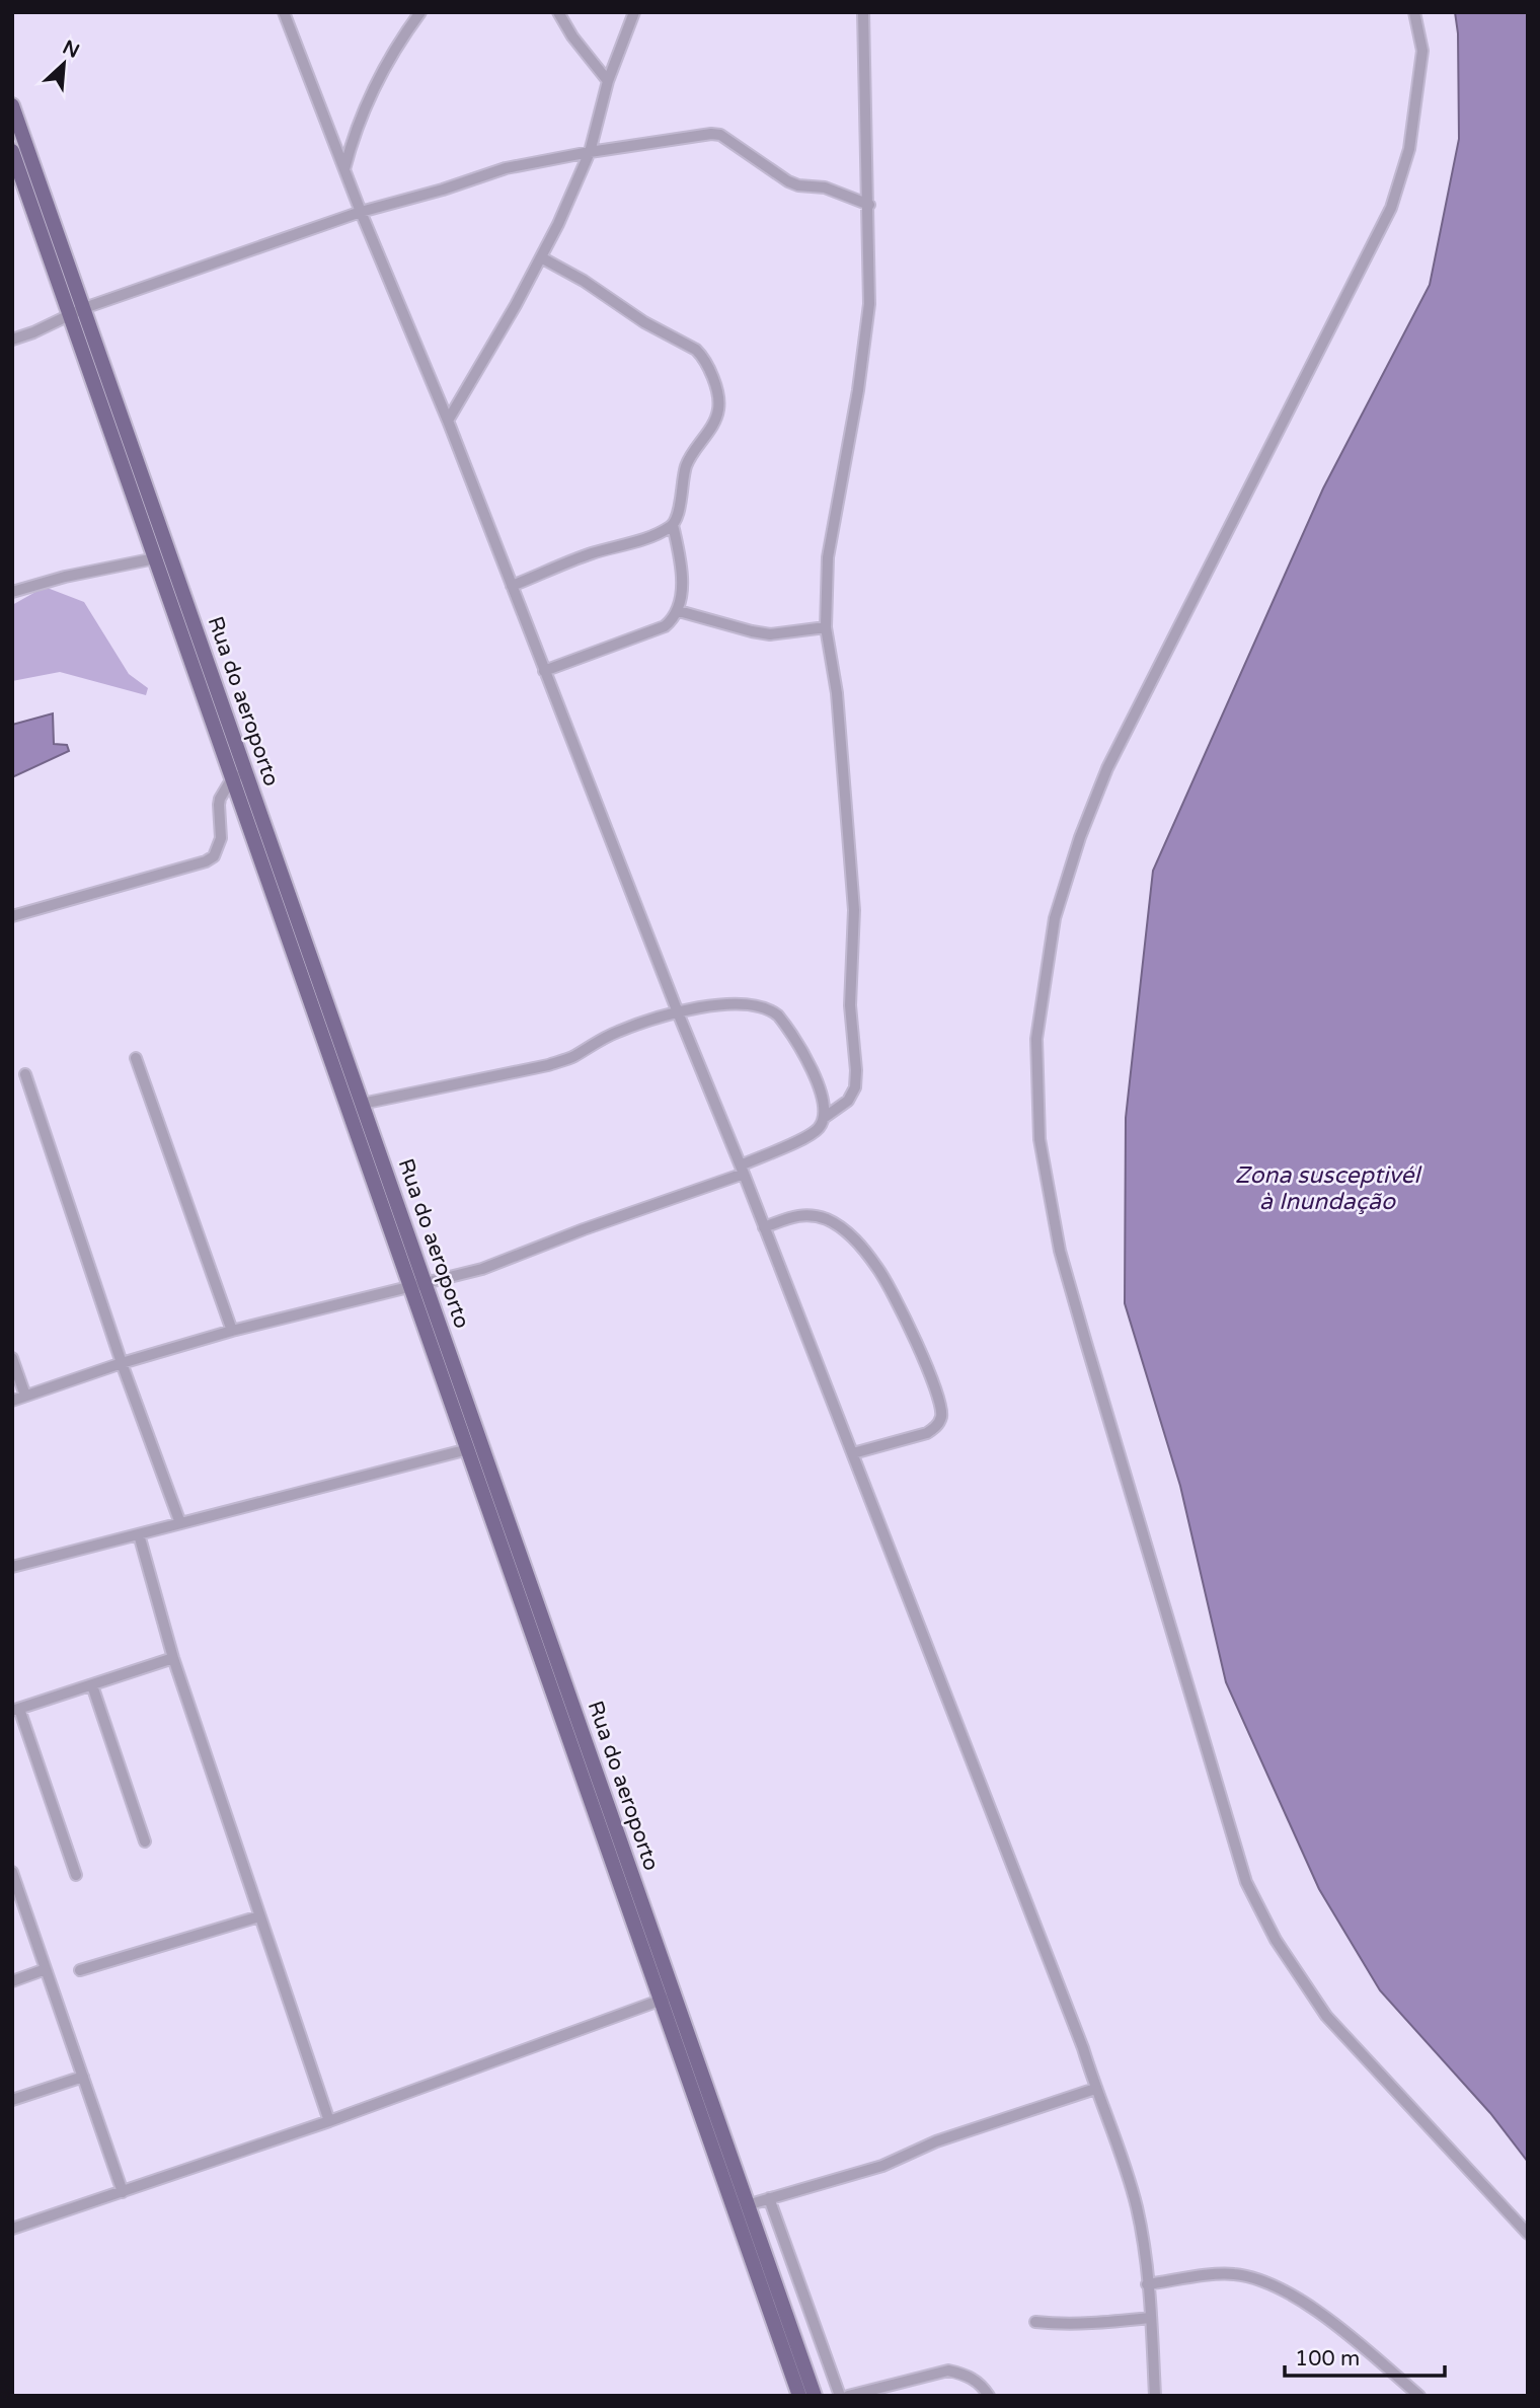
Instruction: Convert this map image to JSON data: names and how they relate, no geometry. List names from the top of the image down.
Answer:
{
  "streets": {
    "main road": ["Rua do aeroporto"]
  },
  "water": ["Zona susceptivél à Inundação"],
  "scale_bar": "100 m",
  "north": "top right"
}
